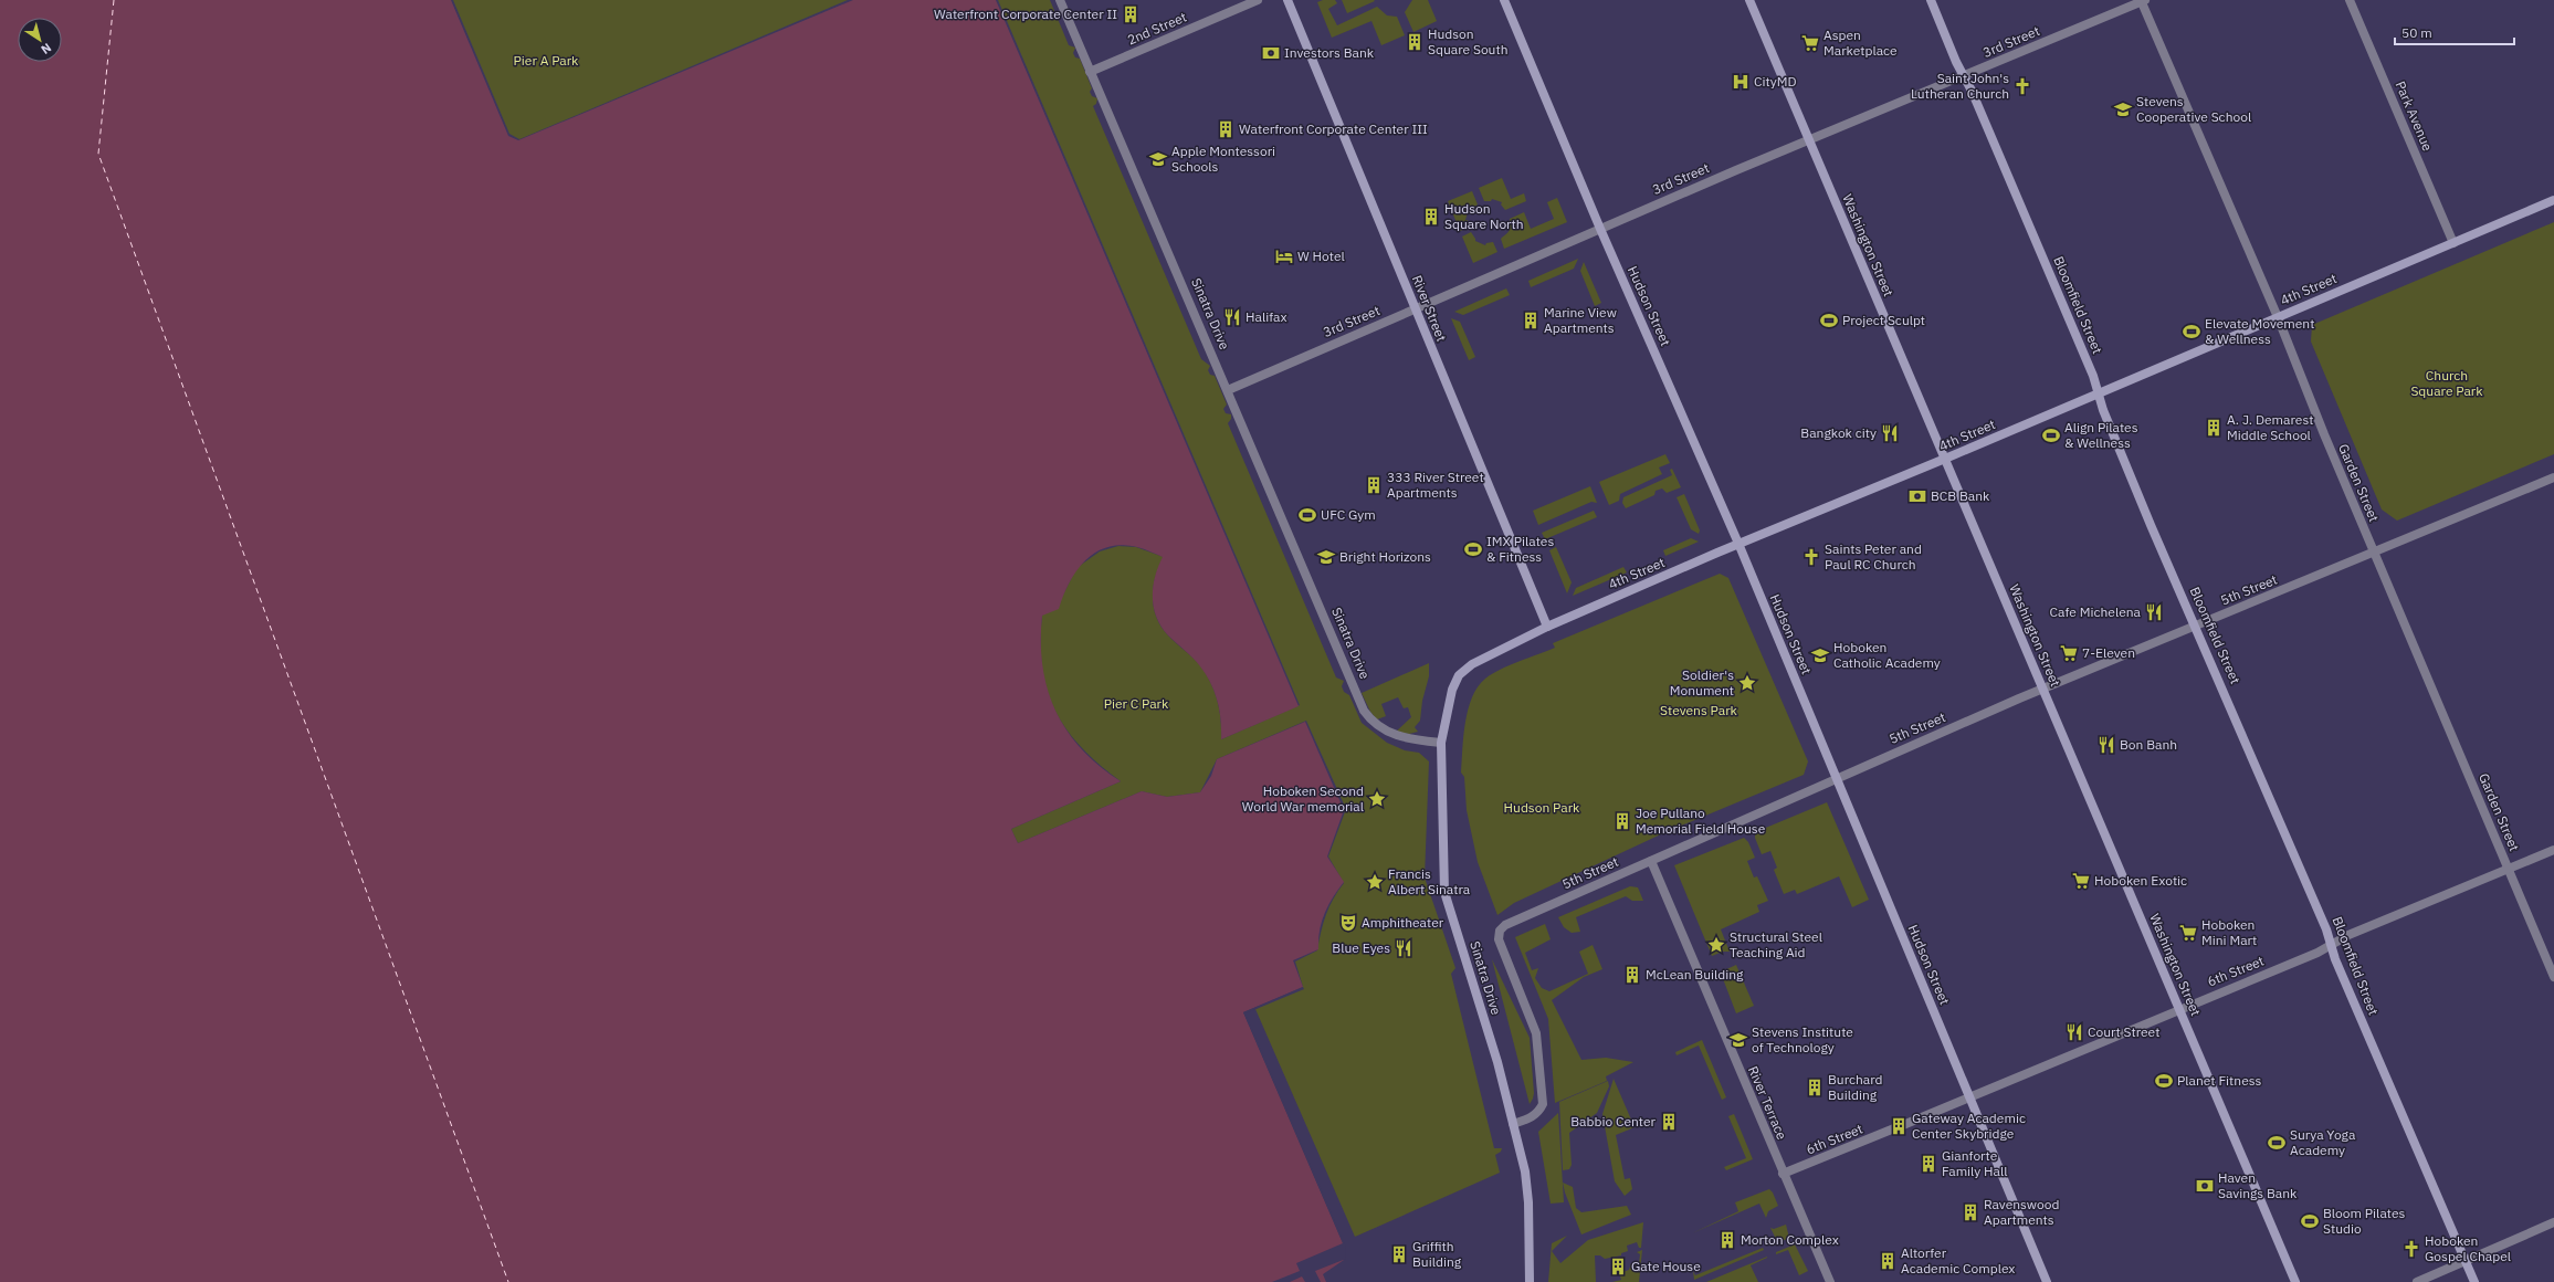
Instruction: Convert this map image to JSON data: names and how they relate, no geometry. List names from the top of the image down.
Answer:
{
  "streets": {
    "street": [
      "2nd Street",
      "3rd Street",
      "Park Avenue",
      "Washington Street",
      "4th Street",
      "Bloomfield Street",
      "Hudson Street",
      "River Street",
      "Sinatra Drive",
      "Garden Street",
      "5th Street",
      "6th Street",
      "River Terrace"
    ]
  },
  "crossings": [
    ["2nd Street", "Sinatra Drive"],
    ["3rd Street", "Washington Street"],
    ["3rd Street", "Bloomfield Street"],
    ["3rd Street", "Hudson Street"],
    ["3rd Street", "River Street"],
    ["3rd Street", "Sinatra Drive"],
    ["3rd Street", "Garden Street"],
    ["Park Avenue", "4th Street"],
    ["Washington Street", "4th Street"],
    ["Washington Street", "5th Street"],
    ["Washington Street", "6th Street"],
    ["4th Street", "Bloomfield Street"],
    ["4th Street", "Hudson Street"],
    ["4th Street", "River Street"],
    ["4th Street", "Sinatra Drive"],
    ["4th Street", "Garden Street"],
    ["Bloomfield Street", "5th Street"],
    ["Bloomfield Street", "6th Street"],
    ["Hudson Street", "5th Street"],
    ["Hudson Street", "6th Street"],
    ["Sinatra Drive", "5th Street"],
    ["Garden Street", "5th Street"],
    ["Garden Street", "6th Street"],
    ["5th Street", "River Terrace"],
    ["6th Street", "River Terrace"]
  ],
  "parks": [
    "Pier A Park",
    "Church Square Park",
    "Pier C Park",
    "Stevens Park",
    "Hudson Park"
  ],
  "places": {
    "building": [
      "Waterfront Corporate Center II",
      "Hudson Square South",
      "Waterfront Corporate Center III",
      "Hudson Square North",
      "Marine View Apartments",
      "A. J. Demarest Middle School",
      "333 River Street Apartments",
      "Joe Pullano Memorial Field House",
      "McLean Building",
      "Burchard Building",
      "Babbio Center",
      "Gateway Academic Center Skybridge",
      "Gianforte Family Hall",
      "Ravenswood Apartments",
      "Morton Complex",
      "Griffith Building",
      "Altorfer Academic Complex",
      "Gate House"
    ],
    "supermarket": [
      "Aspen Marketplace",
      "7-Eleven",
      "Hoboken Exotic",
      "Hoboken Mini Mart"
    ],
    "bank": ["Investors Bank", "BCB Bank", "Haven Savings Bank"],
    "hospital": ["CityMD"],
    "church": ["Saint John's Lutheran Church", "Saints Peter and Paul RC Church", "Hoboken Gospel Chapel"],
    "school or university": [
      "Stevens Cooperative School",
      "Apple Montessori Schools",
      "Bright Horizons",
      "Hoboken Catholic Academy",
      "Stevens Institute of Technology"
    ],
    "hotel": ["W Hotel"],
    "restaurant": [
      "Halifax",
      "Bangkok city",
      "Cafe Michelena",
      "Bon Banh",
      "Blue Eyes",
      "Court Street"
    ],
    "sports": [
      "Project Sculpt",
      "Elevate Movement & Wellness",
      "Align Pilates & Wellness",
      "UFC Gym",
      "IMX Pilates & Fitness",
      "Planet Fitness",
      "Surya Yoga Academy",
      "Bloom Pilates Studio"
    ],
    "place": [
      "Soldier's Monument",
      "Hoboken Second World War memorial",
      "Francis Albert Sinatra",
      "Structural Steel Teaching Aid"
    ],
    "theatre": ["Amphitheater"]
  },
  "scale_bar": "50 m",
  "north": "bottom right"
}
